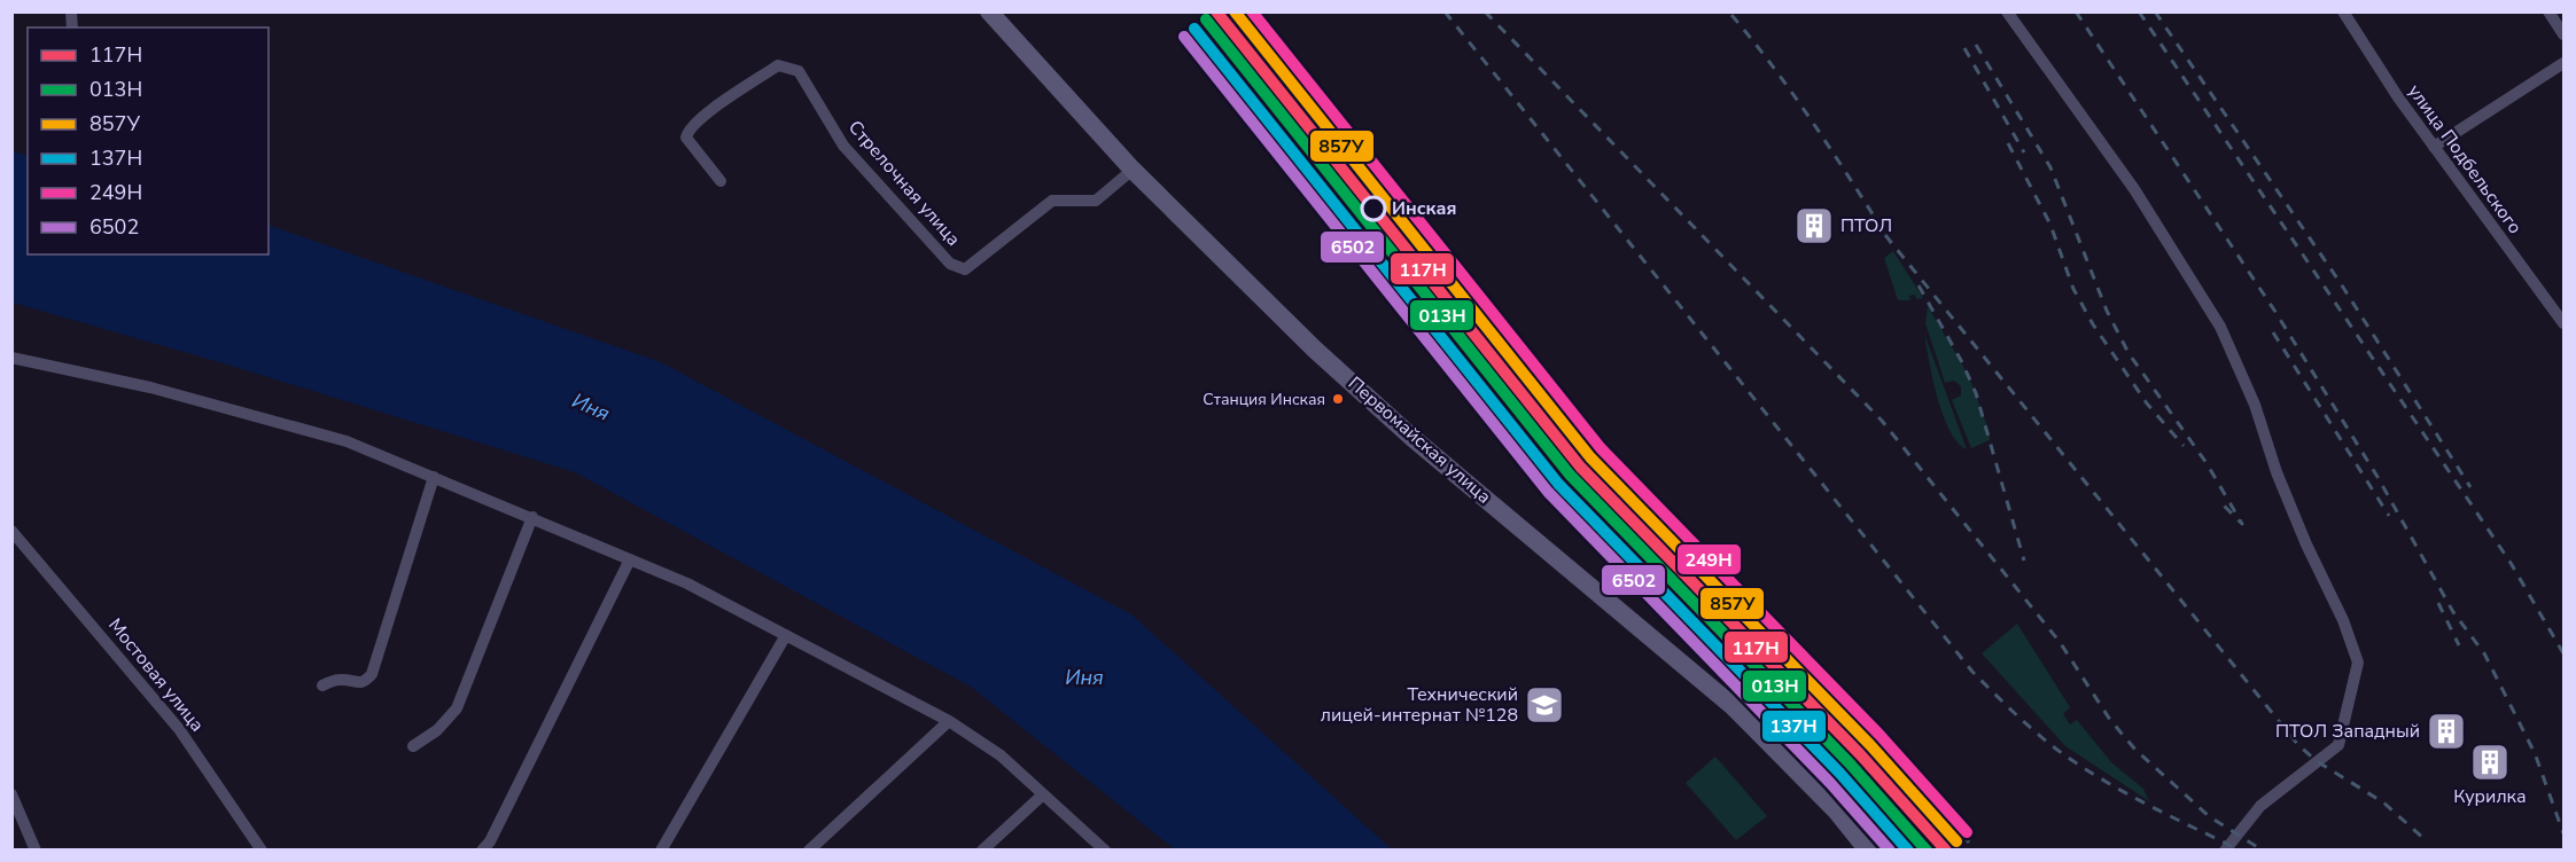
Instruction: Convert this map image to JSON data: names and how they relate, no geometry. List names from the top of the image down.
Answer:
{
  "streets": {
    "main road": ["Первомайская улица"],
    "street": ["улица Подбельского", "Стрелочная улица", "Мостовая улица"]
  },
  "crossings": [
    ["Стрелочная улица", "Первомайская улица"]
  ],
  "water": ["Иня"],
  "places": {
    "other": ["Инская", "Станция Инская"],
    "building": ["ПТОЛ", "ПТОЛ Западный", "Курилка"],
    "school or university": ["Технический лицей-интернат №128"]
  },
  "lines": [
    "transit line 117Н",
    "transit line 857У",
    "transit line 249Н",
    "transit line 013Н",
    "transit line 137Н",
    "transit line 6502"
  ],
  "legend": [
    "117Н",
    "013Н",
    "857У",
    "137Н",
    "249Н",
    "6502"
  ]
}
